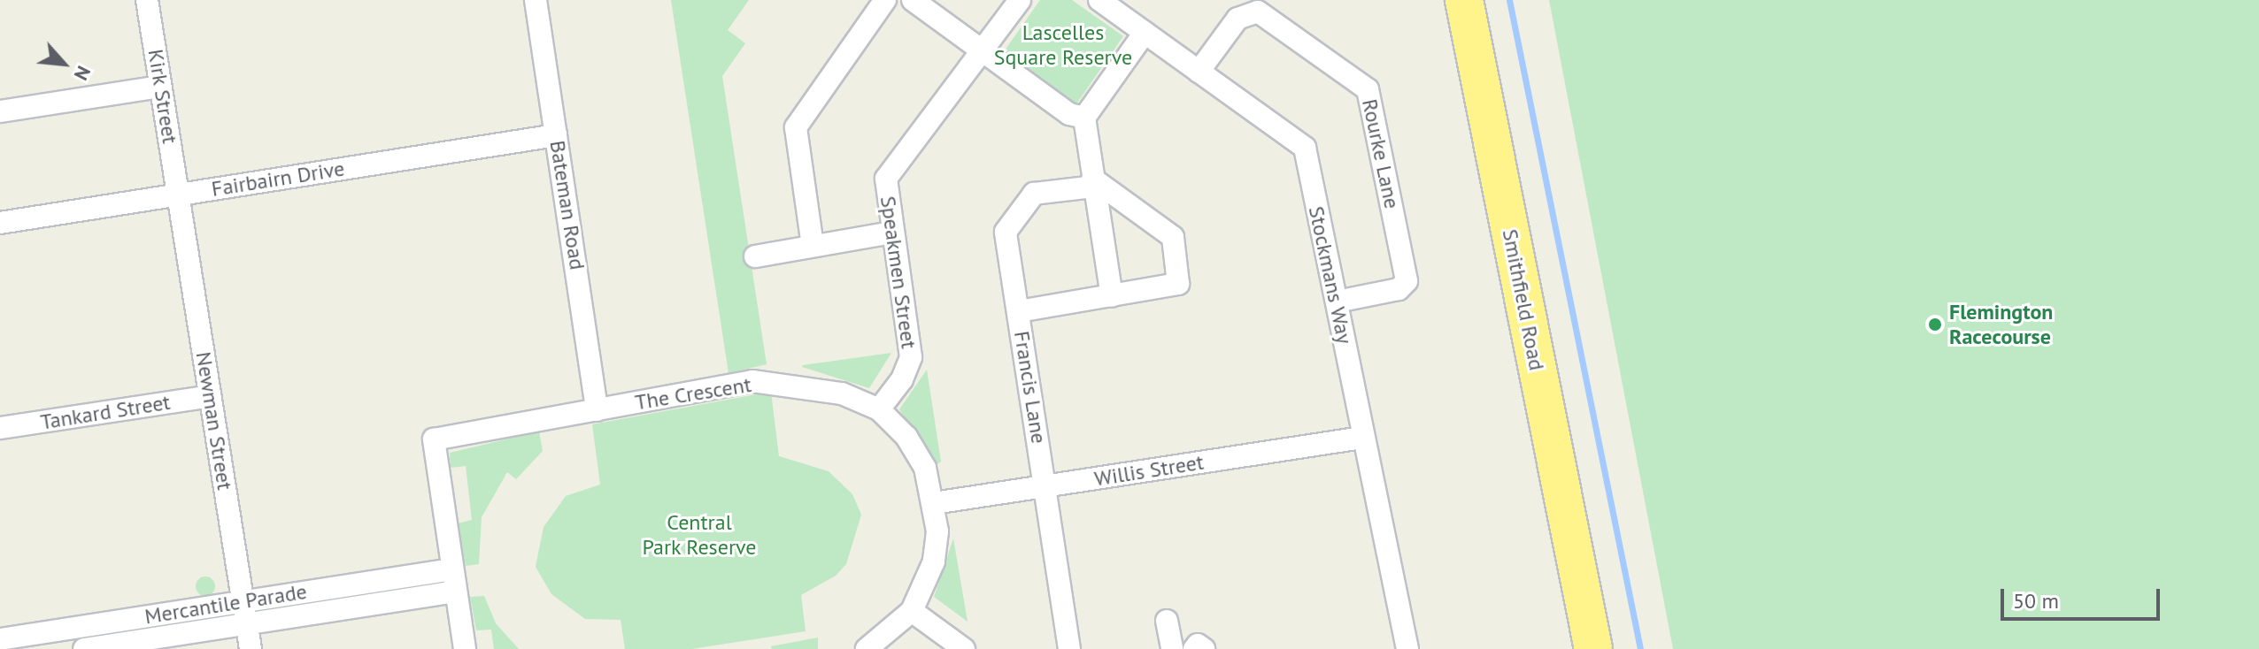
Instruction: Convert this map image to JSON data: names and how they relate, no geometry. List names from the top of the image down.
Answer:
{
  "streets": {
    "highway": ["Smithfield Road"],
    "street": [
      "Kirk Street",
      "Rourke Lane",
      "Fairbairn Drive",
      "Bateman Road",
      "Speakmen Street",
      "Stockmans Way",
      "Francis Lane",
      "The Crescent",
      "Tankard Street",
      "Newman Street",
      "Willis Street",
      "Mercantile Parade"
    ]
  },
  "crossings": [
    ["Kirk Street", "Fairbairn Drive"],
    ["Kirk Street", "Newman Street"],
    ["Rourke Lane", "Stockmans Way"],
    ["Fairbairn Drive", "Bateman Road"],
    ["Fairbairn Drive", "Newman Street"],
    ["Bateman Road", "The Crescent"],
    ["Speakmen Street", "The Crescent"],
    ["Stockmans Way", "Willis Street"],
    ["Francis Lane", "Willis Street"],
    ["The Crescent", "Willis Street"],
    ["The Crescent", "Mercantile Parade"],
    ["Tankard Street", "Newman Street"],
    ["Newman Street", "Mercantile Parade"]
  ],
  "parks": ["Lascelles Square Reserve", "Central Park Reserve"],
  "places": ["Flemington Racecourse"],
  "scale_bar": "50 m",
  "north": "bottom right"
}
